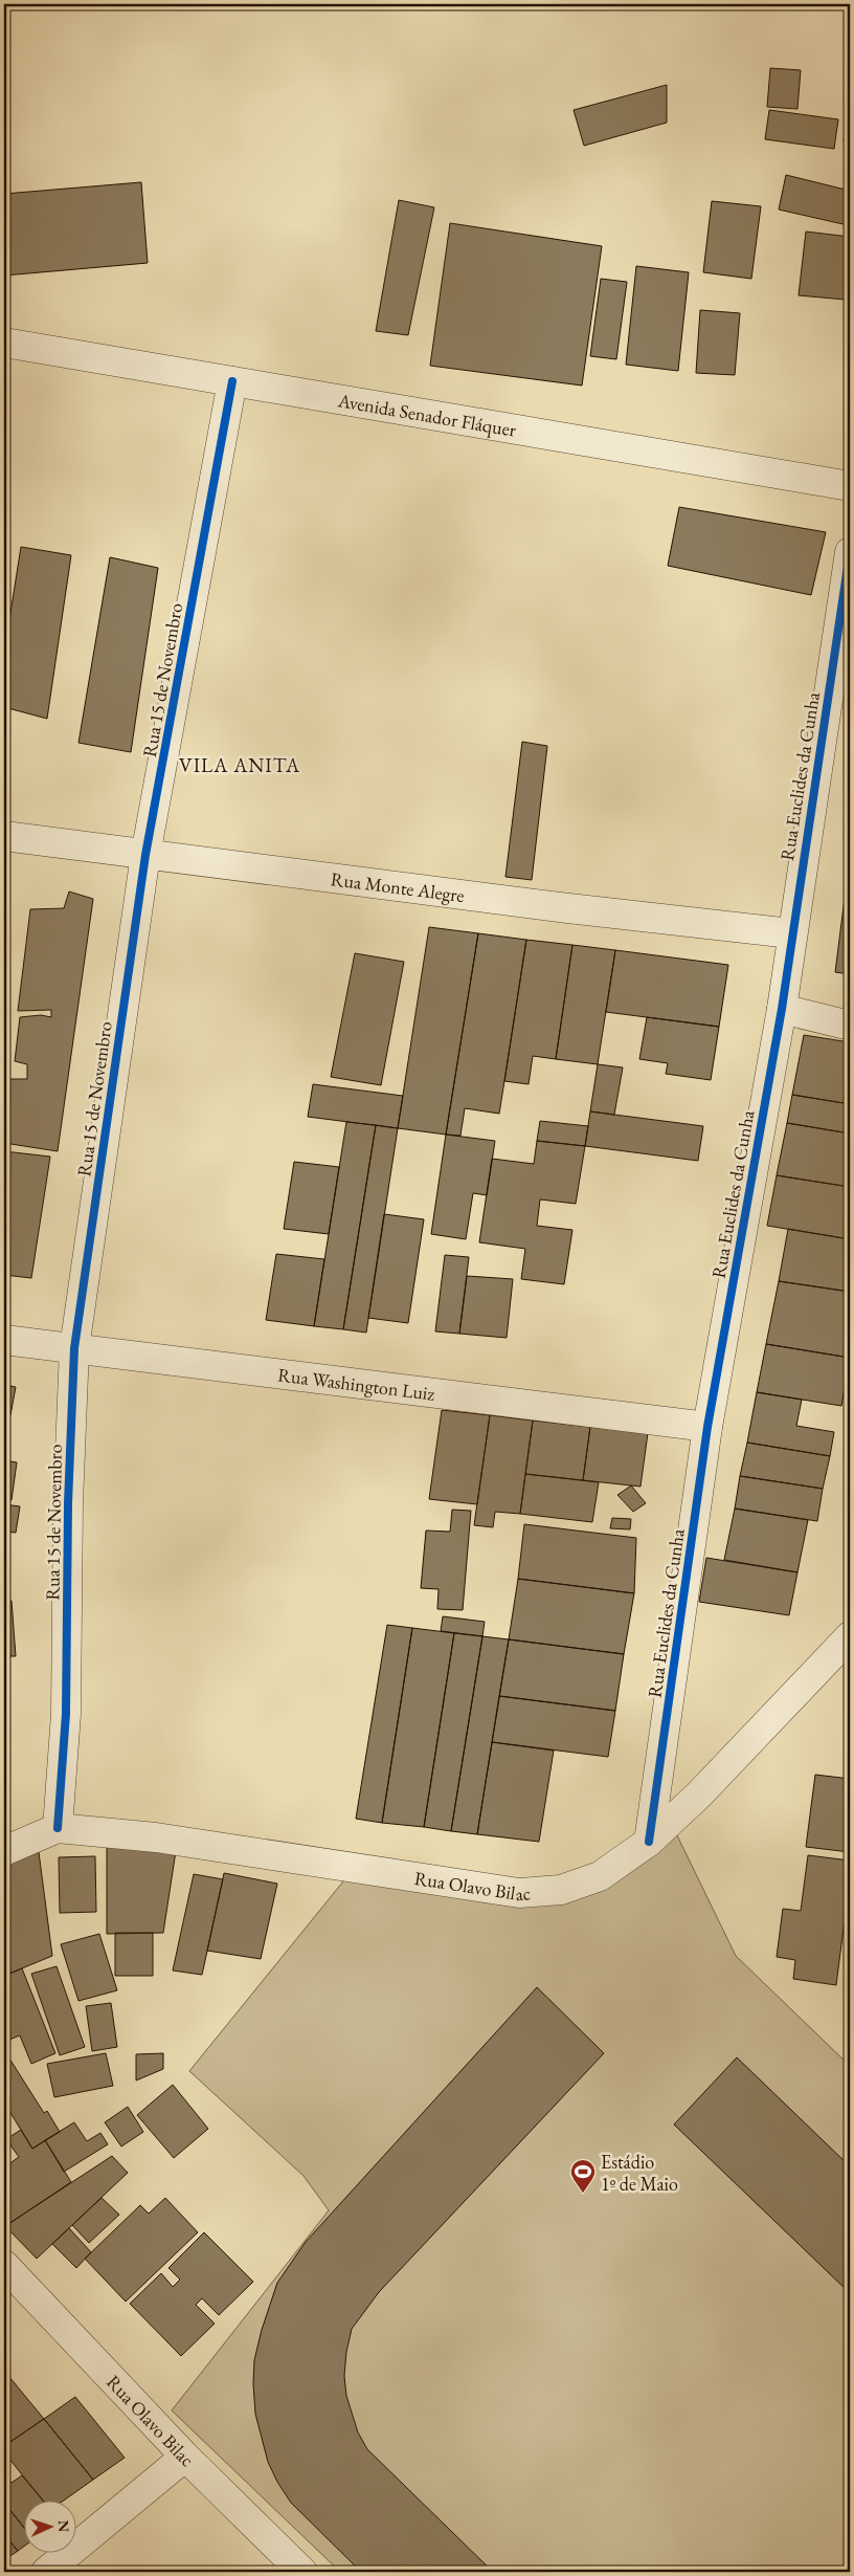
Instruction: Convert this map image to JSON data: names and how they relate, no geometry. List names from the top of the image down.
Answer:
{
  "streets": {
    "street": [
      "Avenida Senador Fláquer",
      "Rua 15 de Novembro",
      "Rua Euclides da Cunha",
      "Rua Monte Alegre",
      "Rua Washington Luiz",
      "Rua Olavo Bilac"
    ]
  },
  "crossings": [
    ["Avenida Senador Fláquer", "Rua 15 de Novembro"],
    ["Rua 15 de Novembro", "Rua Monte Alegre"],
    ["Rua 15 de Novembro", "Rua Washington Luiz"],
    ["Rua 15 de Novembro", "Rua Olavo Bilac"],
    ["Rua Euclides da Cunha", "Rua Monte Alegre"],
    ["Rua Euclides da Cunha", "Rua Washington Luiz"],
    ["Rua Euclides da Cunha", "Rua Olavo Bilac"]
  ],
  "districts": ["VILA ANITA"],
  "places": {
    "sports": ["Estádio 1º de Maio"]
  },
  "north": "right"
}
